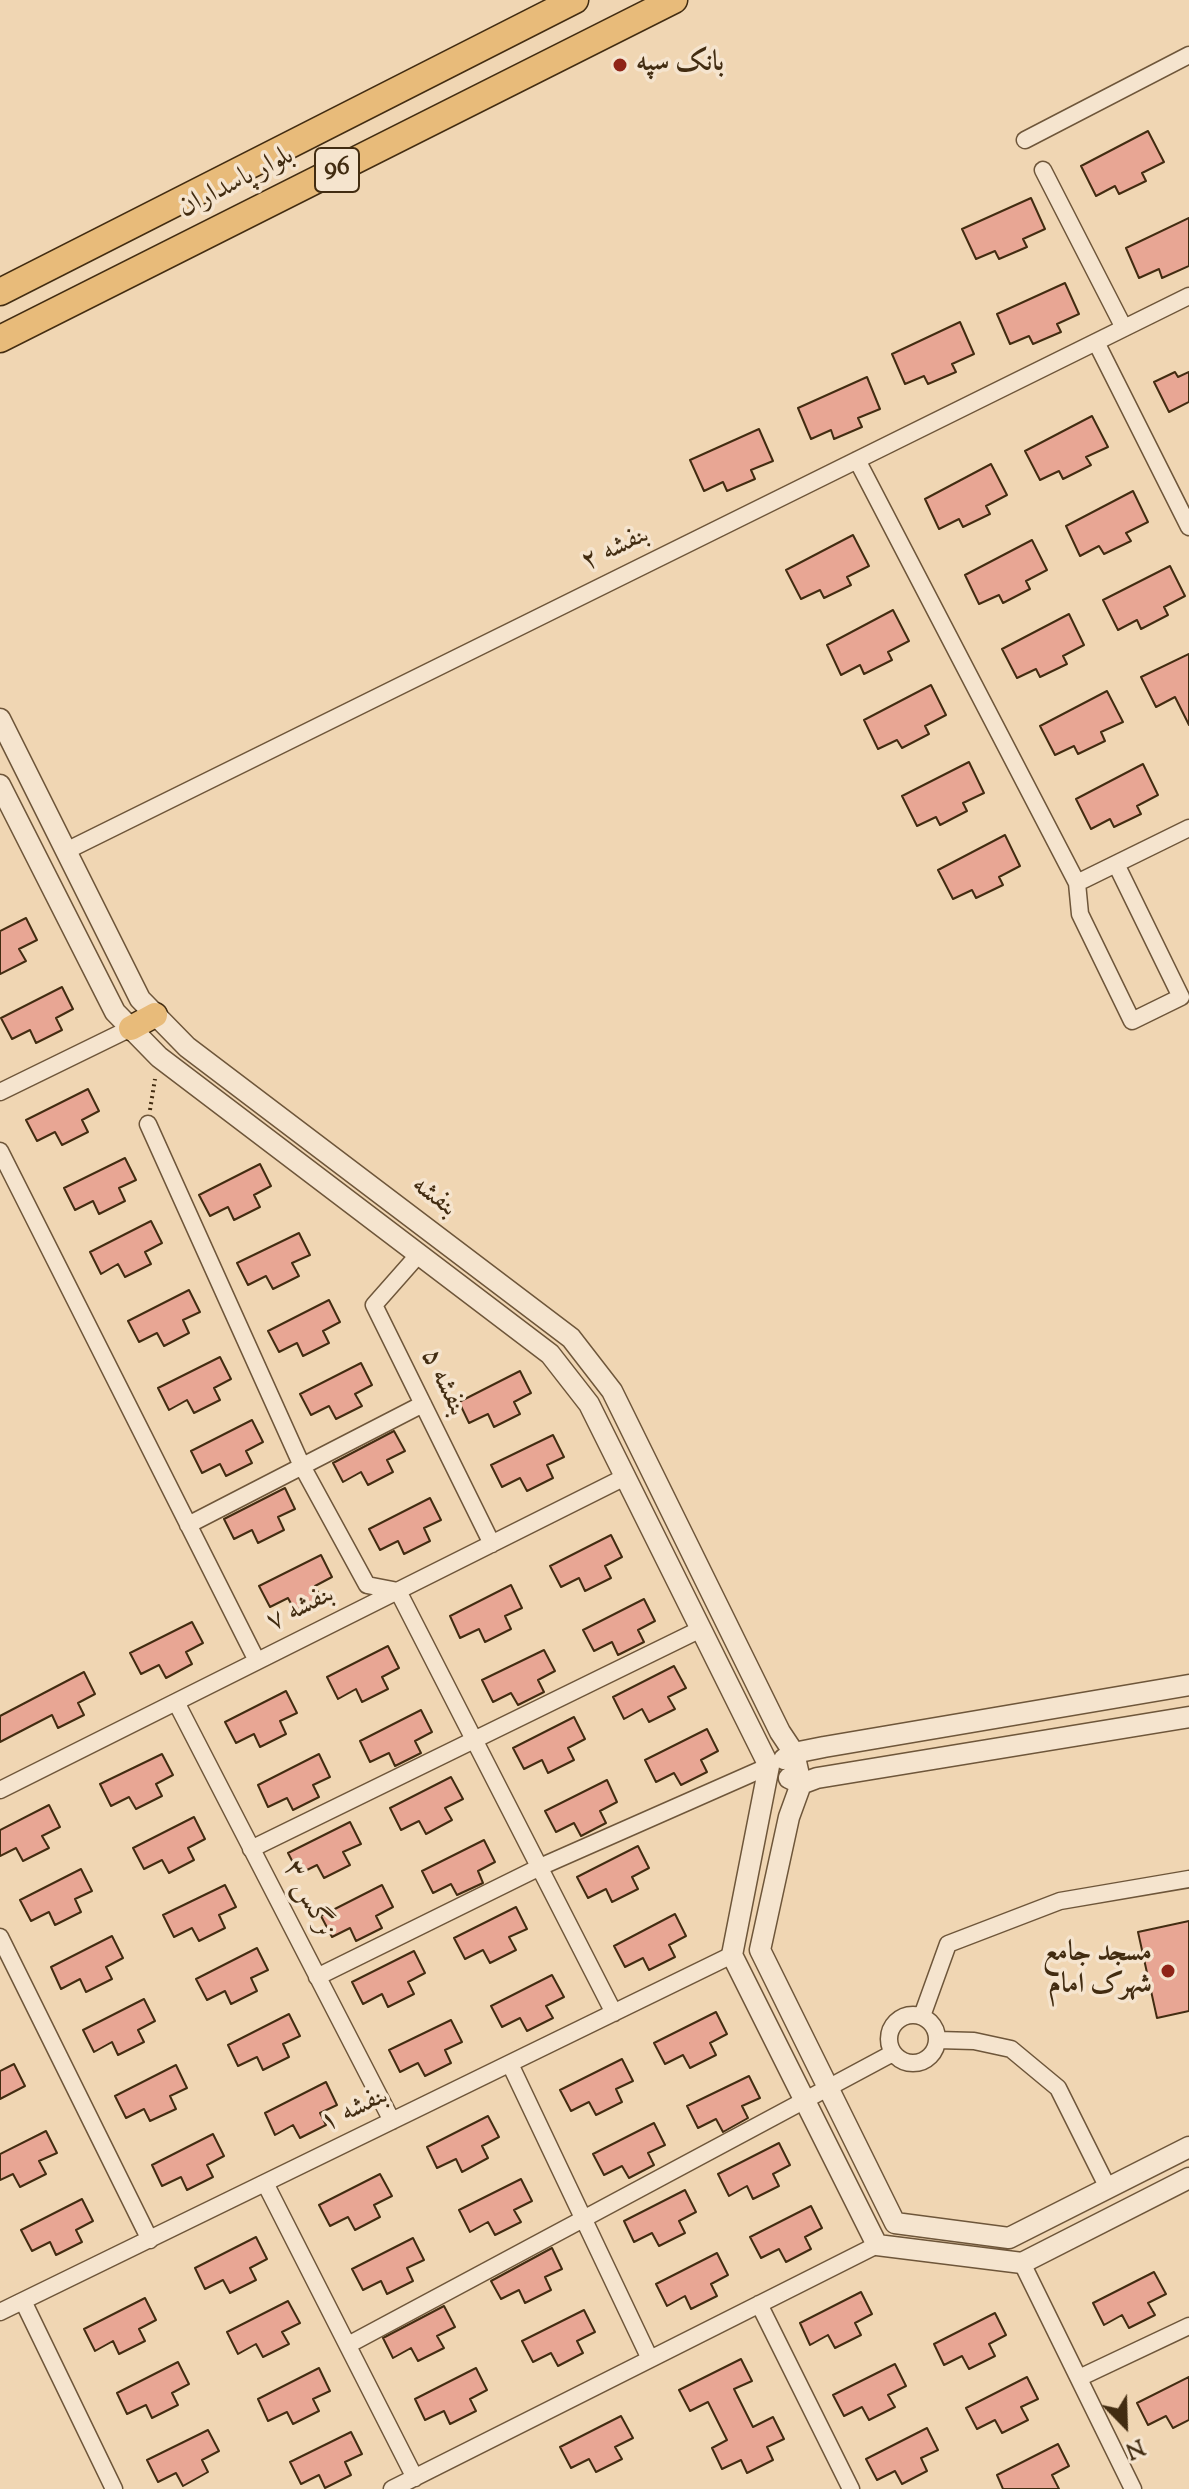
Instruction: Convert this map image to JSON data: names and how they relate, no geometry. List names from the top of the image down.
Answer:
{
  "streets": {
    "highway": ["96", "بلوار پاسداران"],
    "street": [
      "بنفشه ۲",
      "بنفشه",
      "بنفشه ۵",
      "بنفشه ۷",
      "نرگس ۳",
      "بنفشه ۱"
    ]
  },
  "crossings": [
    ["بنفشه ۲", "بنفشه"],
    ["بنفشه", "بنفشه ۵"],
    ["بنفشه", "بنفشه ۷"],
    ["بنفشه ۵", "بنفشه ۷"],
    ["بنفشه ۷", "نرگس ۳"],
    ["نرگس ۳", "بنفشه ۱"]
  ],
  "places": ["بانک سپه", "مسجد جامع شهرک امام"],
  "north": "bottom right"
}
